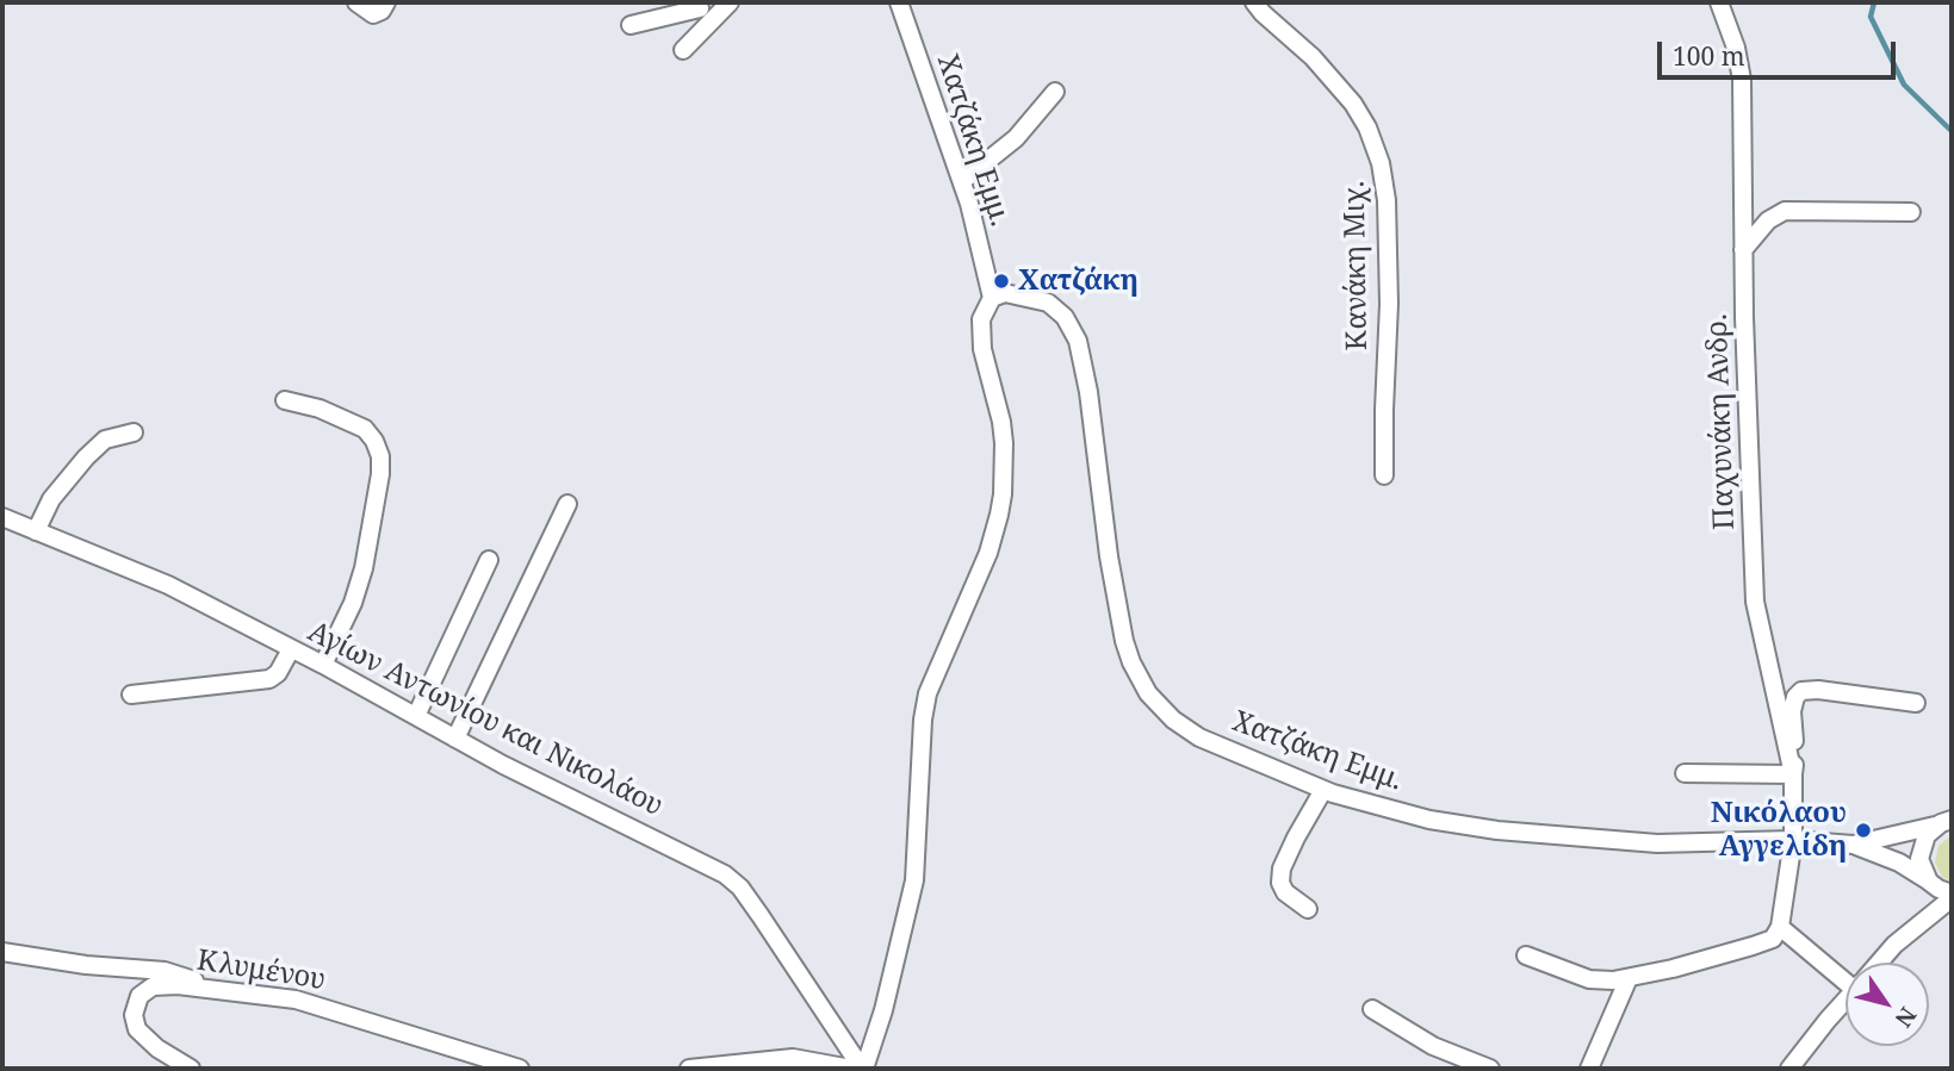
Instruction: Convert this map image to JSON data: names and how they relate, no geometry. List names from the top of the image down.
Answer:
{
  "streets": {
    "street": [
      "Χατζάκη Εμμ.",
      "Κανάκη Μιχ.",
      "Παχυνάκη Ανδρ.",
      "Αγίων Αντωνίου και Νικολάου",
      "Κλυμένου"
    ]
  },
  "crossings": [
    ["Χατζάκη Εμμ.", "Παχυνάκη Ανδρ."],
    ["Χατζάκη Εμμ.", "Αγίων Αντωνίου και Νικολάου"]
  ],
  "places": ["Χατζάκη", "Νικόλαου Αγγελίδη"],
  "scale_bar": "100 m",
  "north": "bottom right"
}
